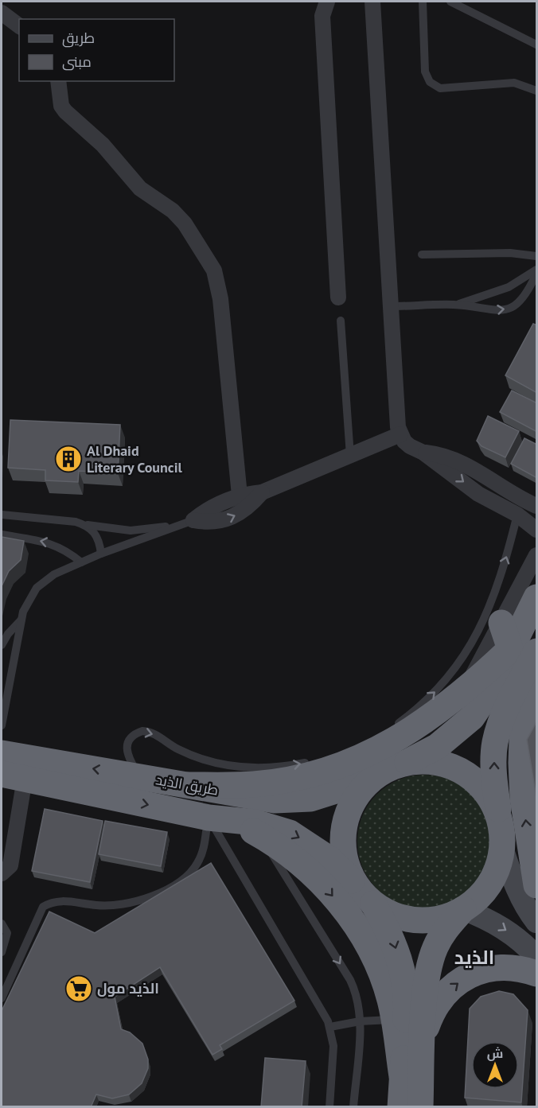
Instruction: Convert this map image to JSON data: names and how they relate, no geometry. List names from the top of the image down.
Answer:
{
  "streets": {
    "highway": ["طريق الذيد"]
  },
  "districts": ["الذيد"],
  "places": {
    "building": ["Al Dhaid Literary Council"],
    "supermarket": ["الذيد مول"]
  },
  "legend": ["طريق", "مبنى"],
  "north": "top"
}
